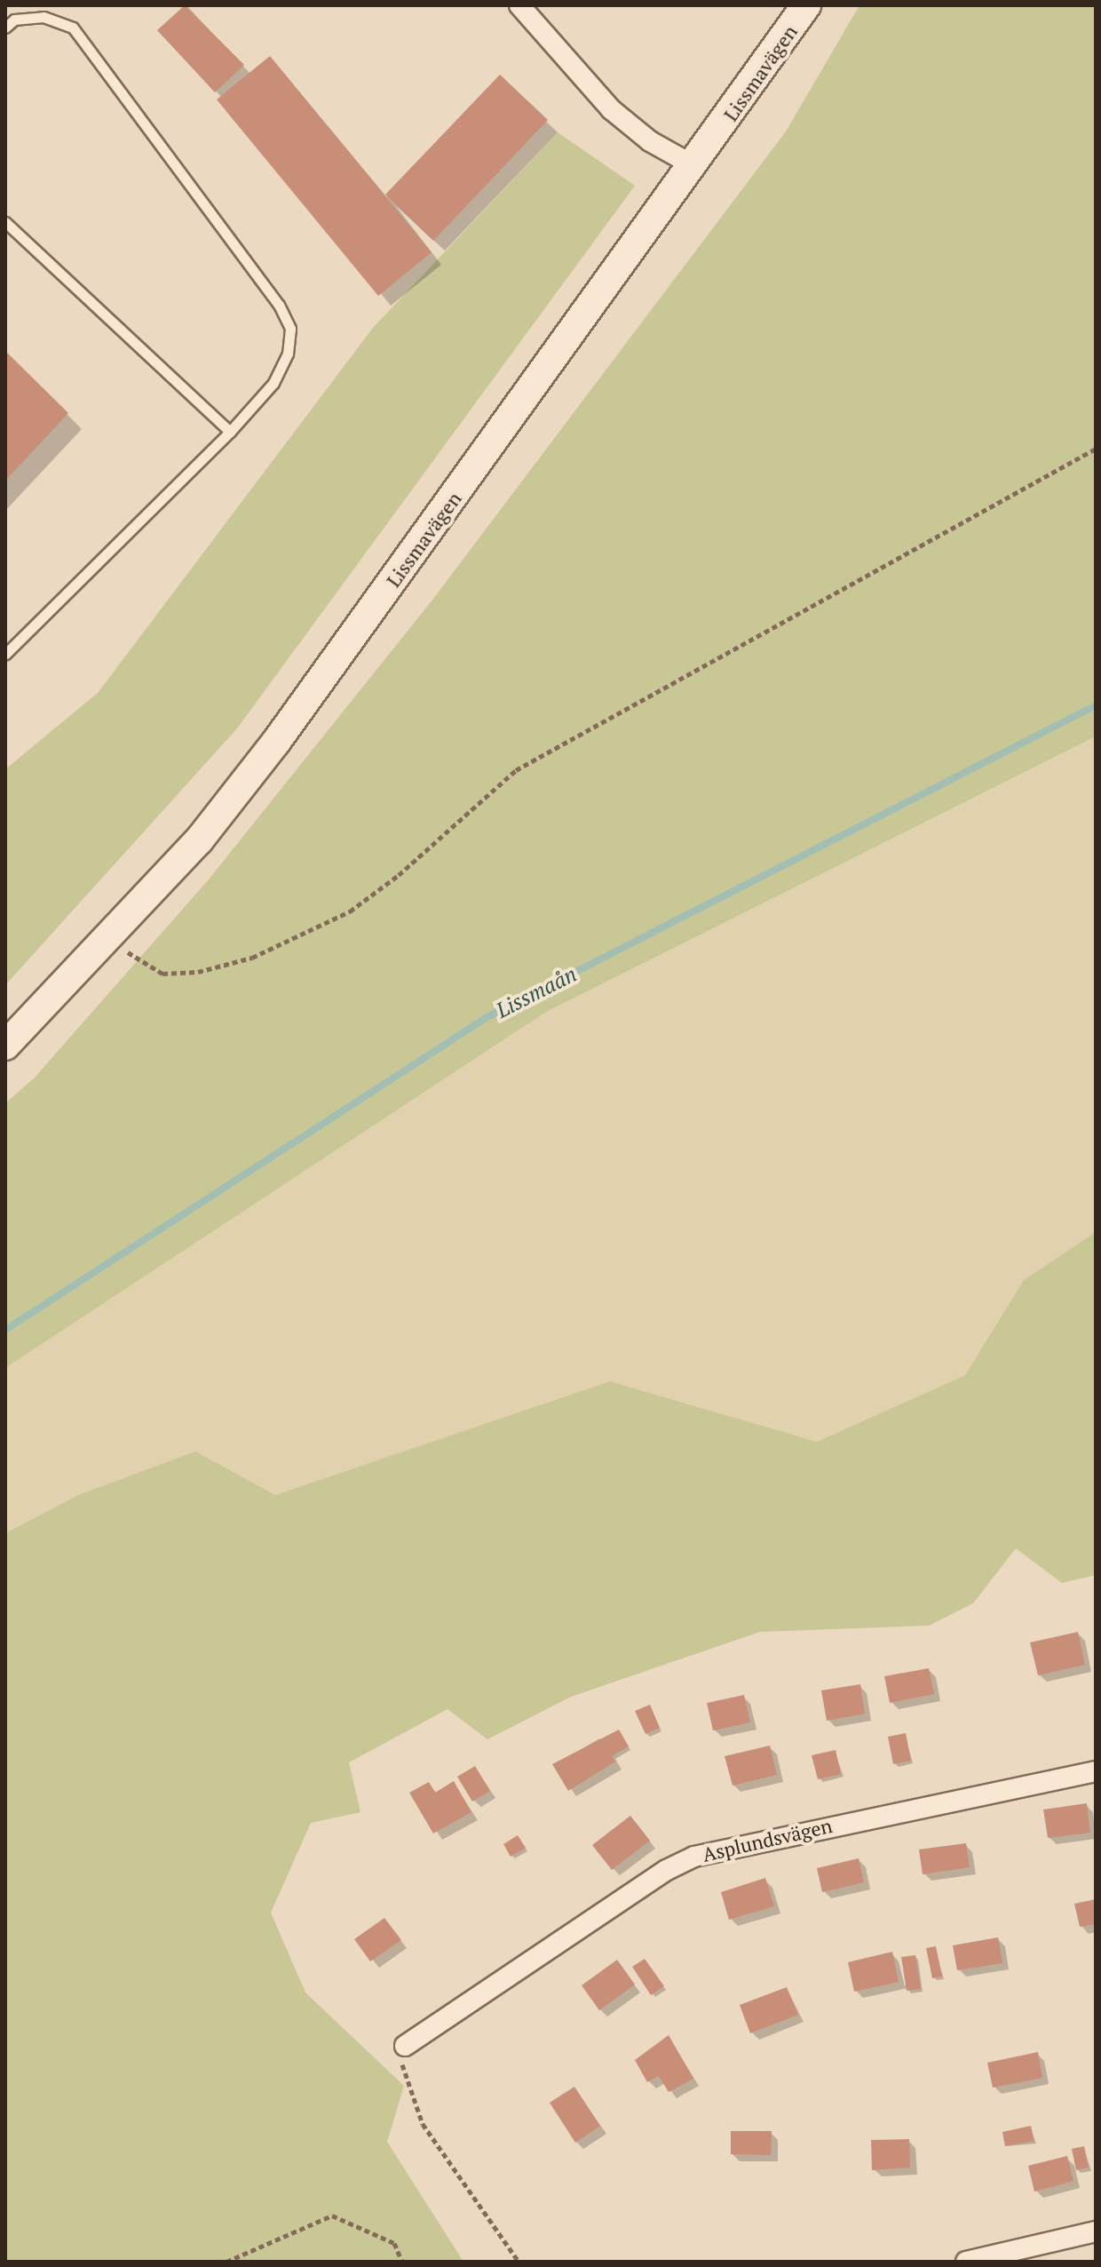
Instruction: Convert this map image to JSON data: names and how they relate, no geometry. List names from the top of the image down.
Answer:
{
  "streets": {
    "street": ["Lissmavägen", "Asplundsvägen"]
  },
  "water": ["Lissmaån"]
}
